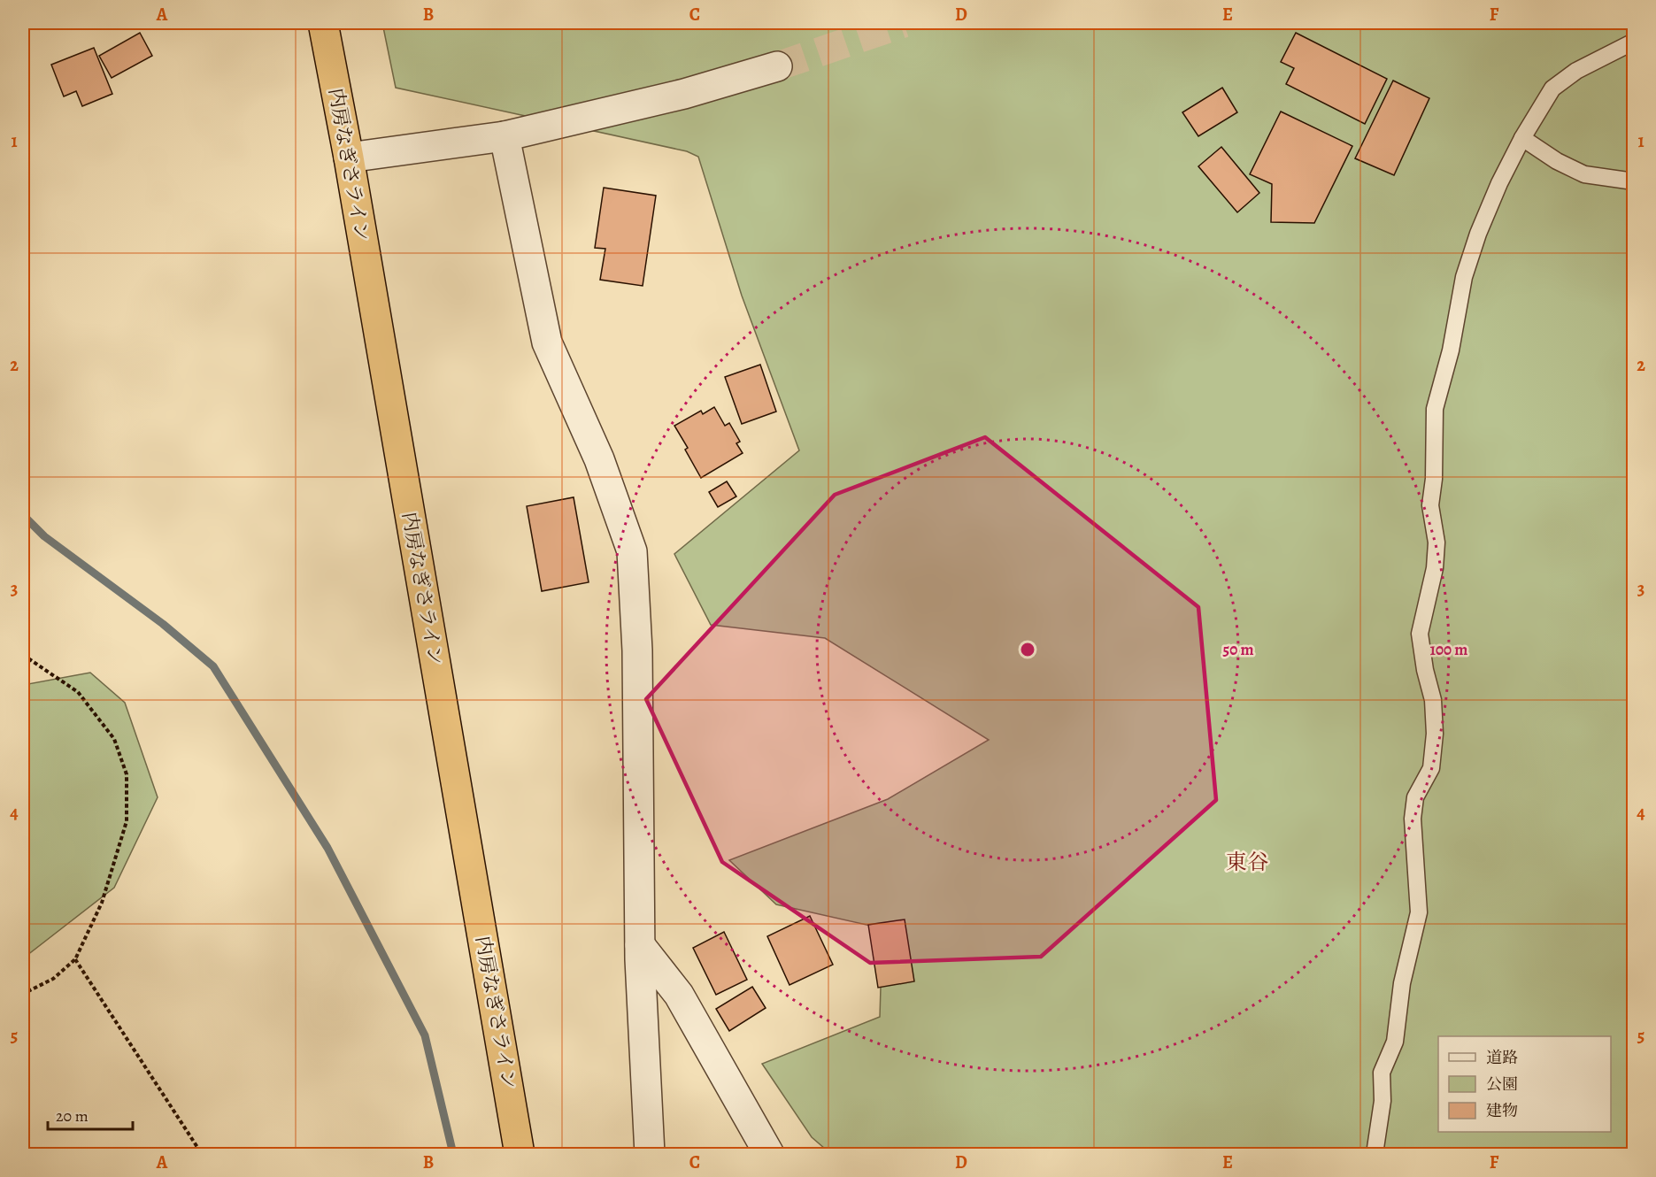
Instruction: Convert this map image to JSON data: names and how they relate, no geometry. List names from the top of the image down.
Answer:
{
  "streets": {
    "highway": ["内房なぎさライン"]
  },
  "districts": ["東谷"],
  "legend": ["道路", "公園", "建物"],
  "scale_bar": "20 m",
  "grid": {
    "columns": [
      "A",
      "B",
      "C",
      "D",
      "E",
      "F"
    ],
    "rows": [
      "1",
      "2",
      "3",
      "4",
      "5"
    ]
  },
  "rings": ["50 m", "100 m"]
}
